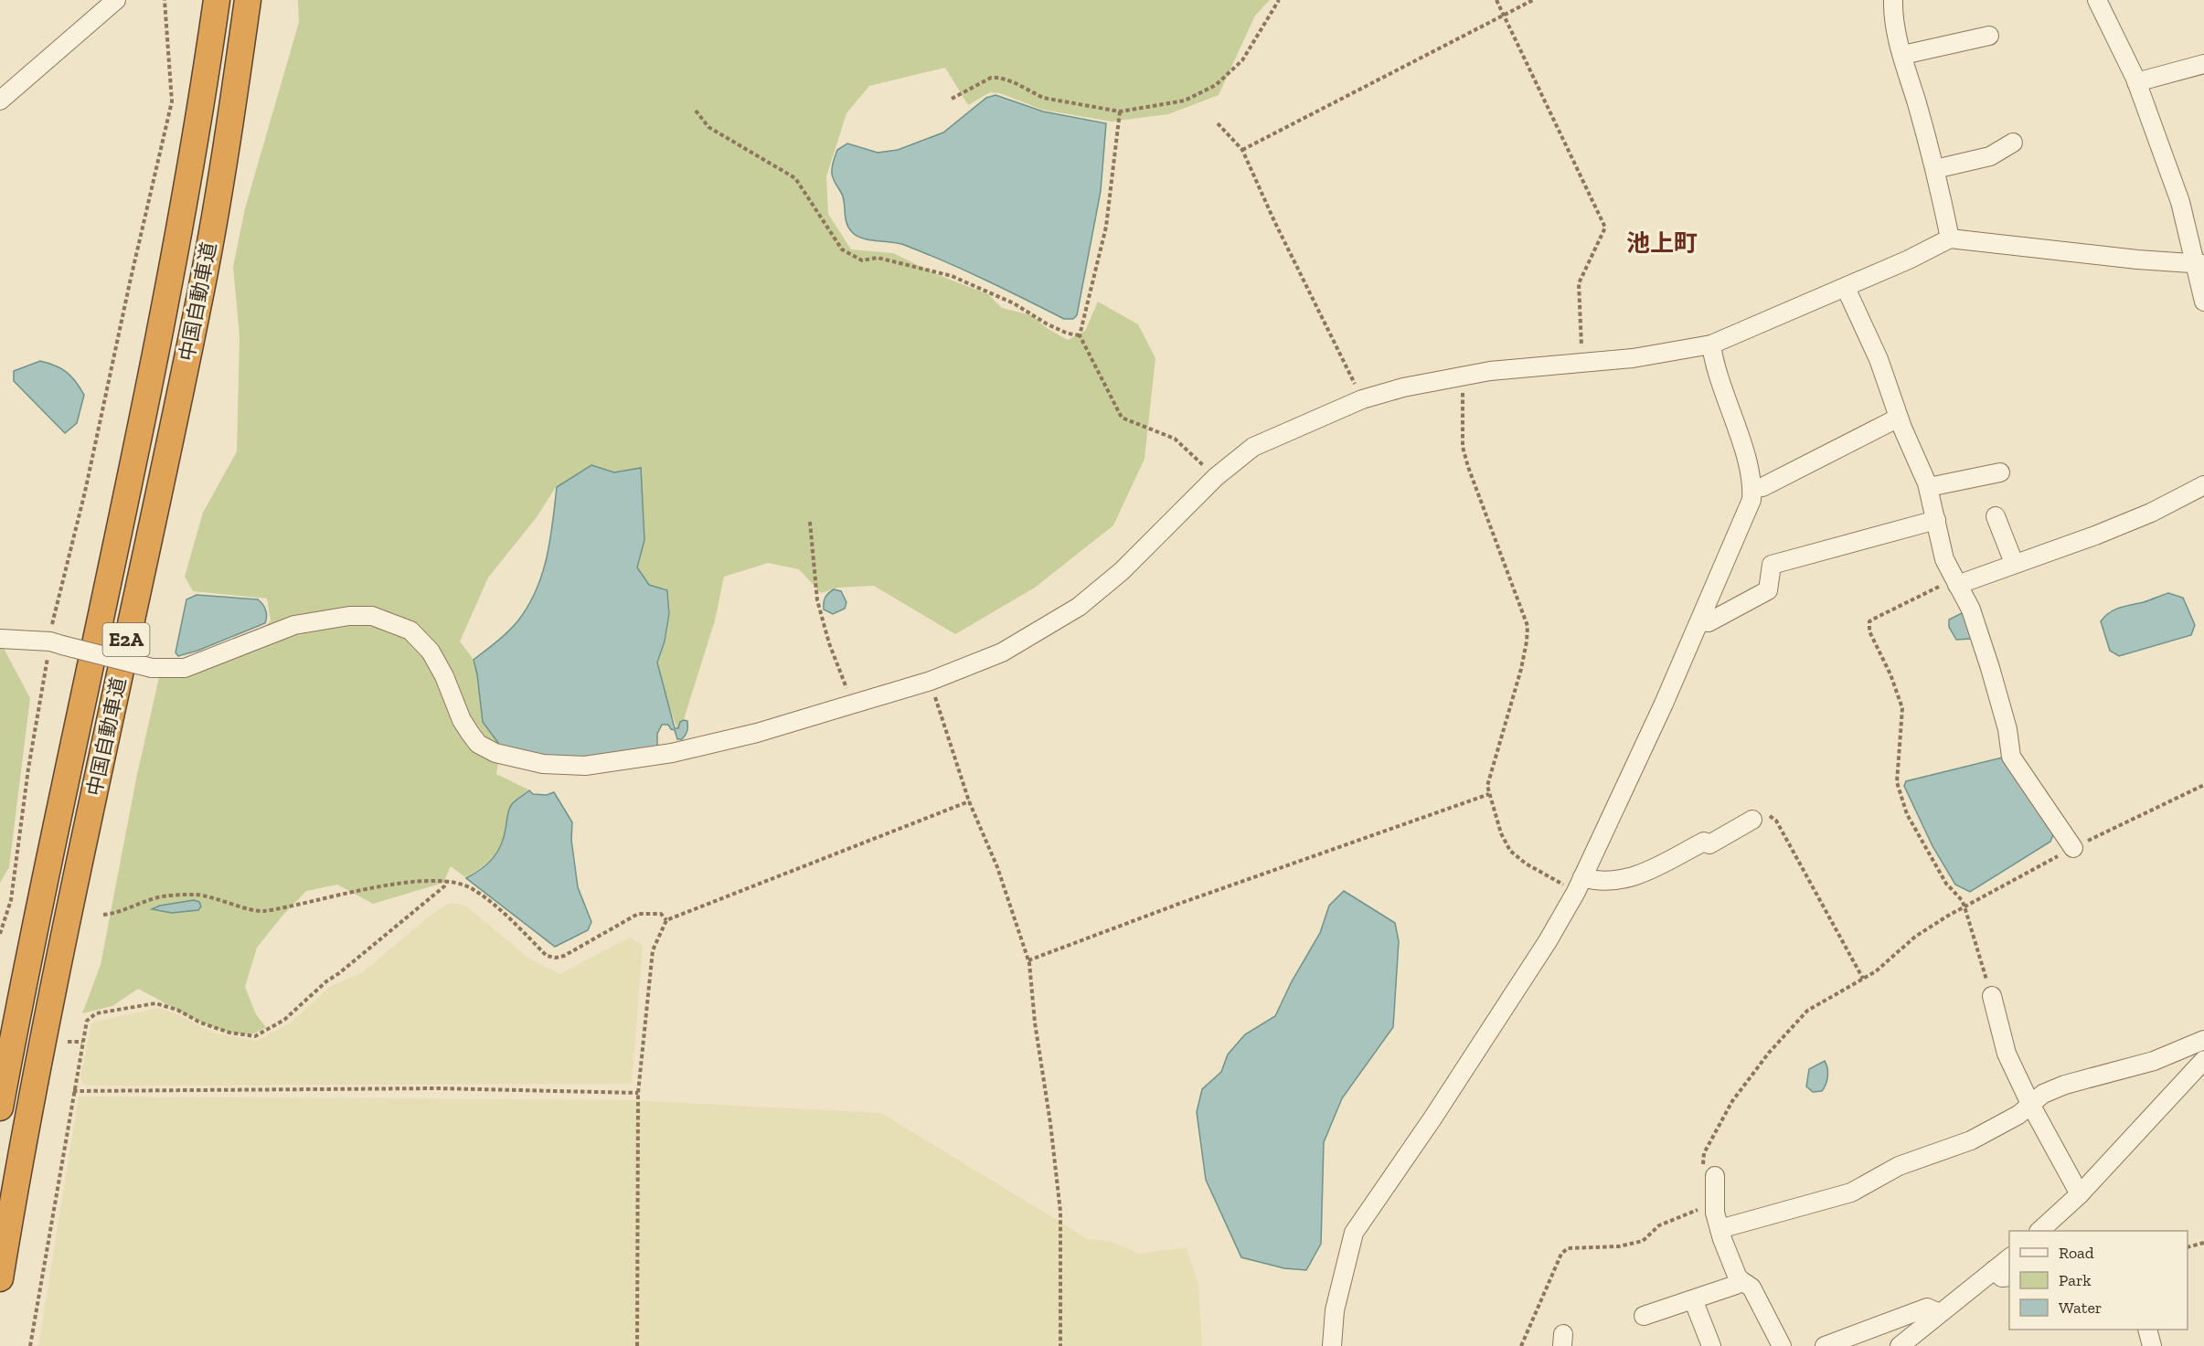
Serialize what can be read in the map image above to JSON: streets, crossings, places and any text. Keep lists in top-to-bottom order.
{
  "streets": {
    "highway": ["中国自動車道", "E2A"]
  },
  "districts": ["池上町"],
  "legend": ["Road", "Park", "Water"]
}
